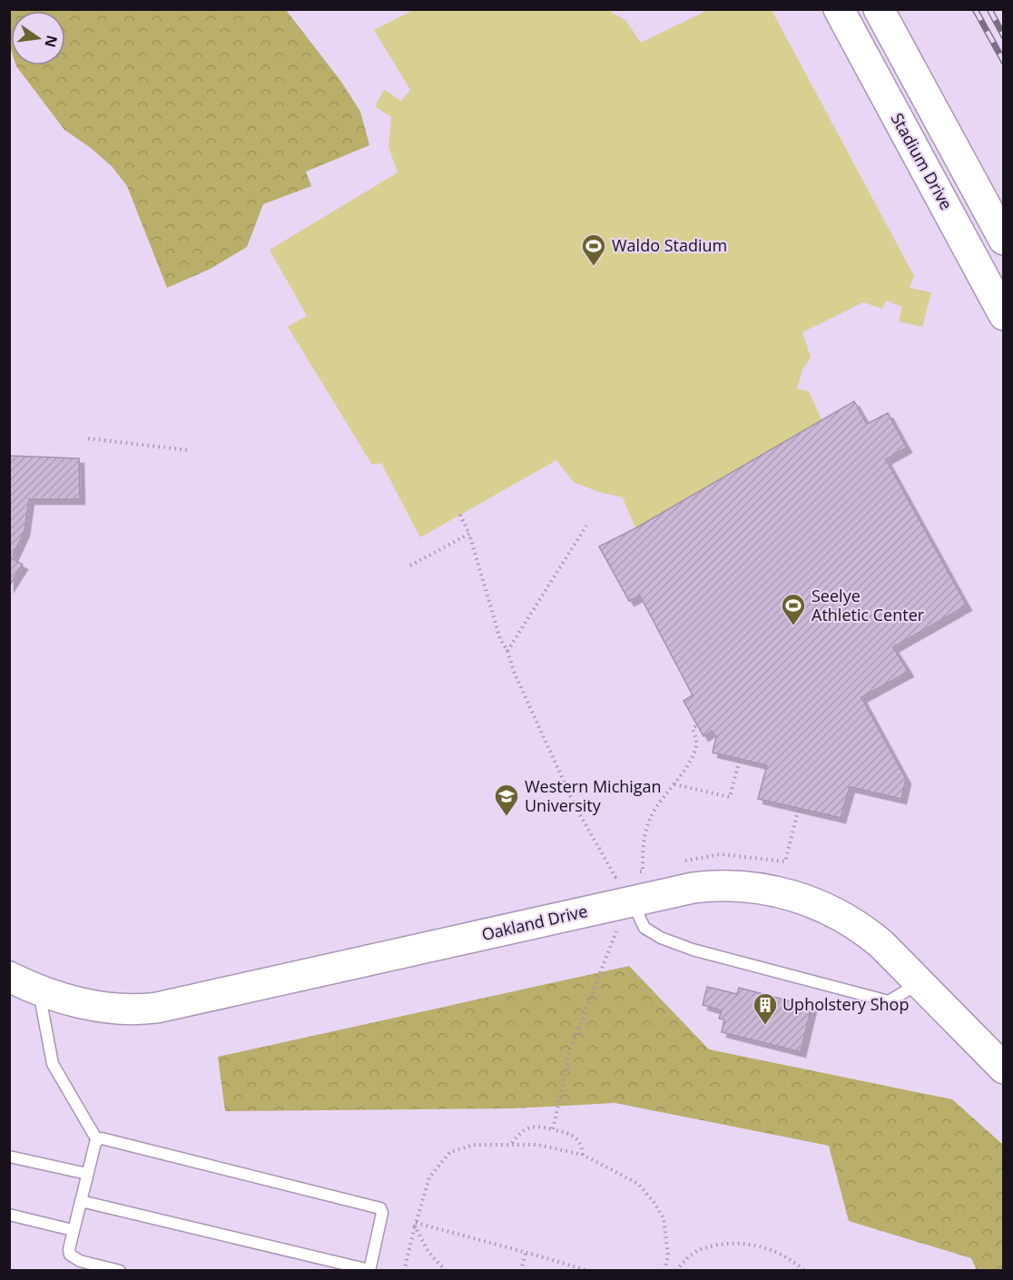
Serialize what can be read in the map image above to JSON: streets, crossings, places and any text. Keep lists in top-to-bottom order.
{
  "streets": {
    "main road": ["Stadium Drive", "Oakland Drive"]
  },
  "places": {
    "sports": ["Waldo Stadium", "Seelye Athletic Center"],
    "school or university": ["Western Michigan University"],
    "building": ["Upholstery Shop"]
  },
  "north": "right"
}
